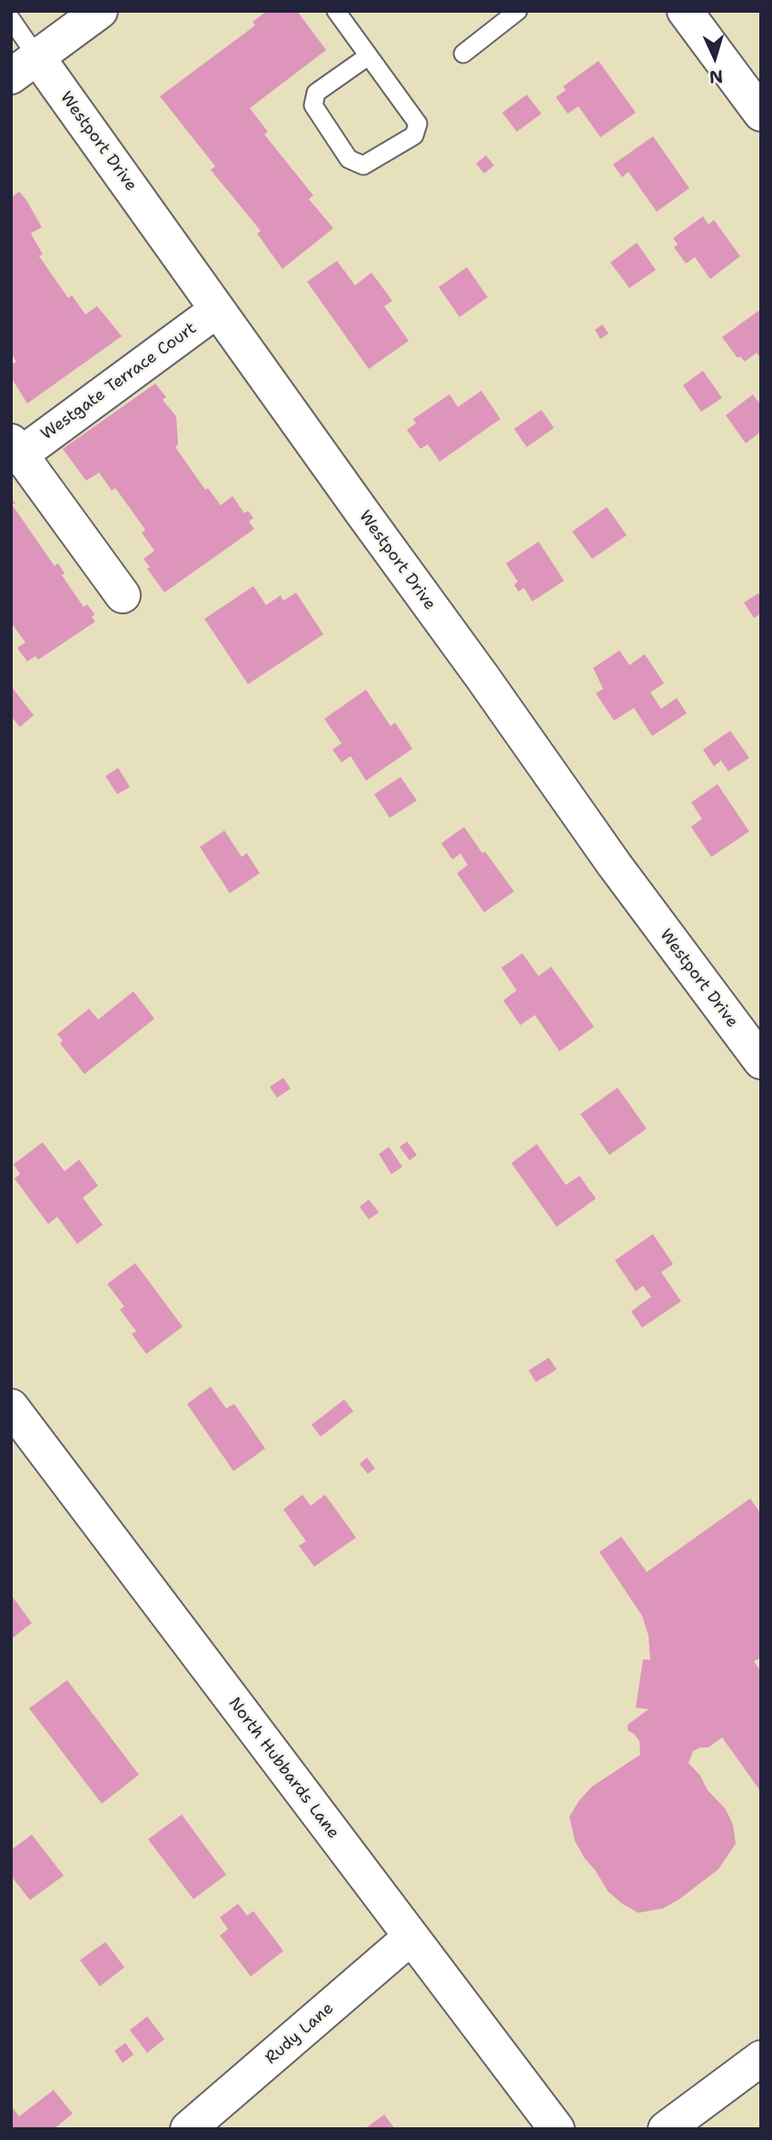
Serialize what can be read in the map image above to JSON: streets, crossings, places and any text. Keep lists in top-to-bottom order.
{
  "streets": {
    "street": [
      "Westport Drive",
      "Westgate Terrace Court",
      "North Hubbards Lane",
      "Rudy Lane"
    ]
  },
  "crossings": [
    ["Westport Drive", "Westgate Terrace Court"],
    ["North Hubbards Lane", "Rudy Lane"]
  ],
  "north": "bottom"
}
